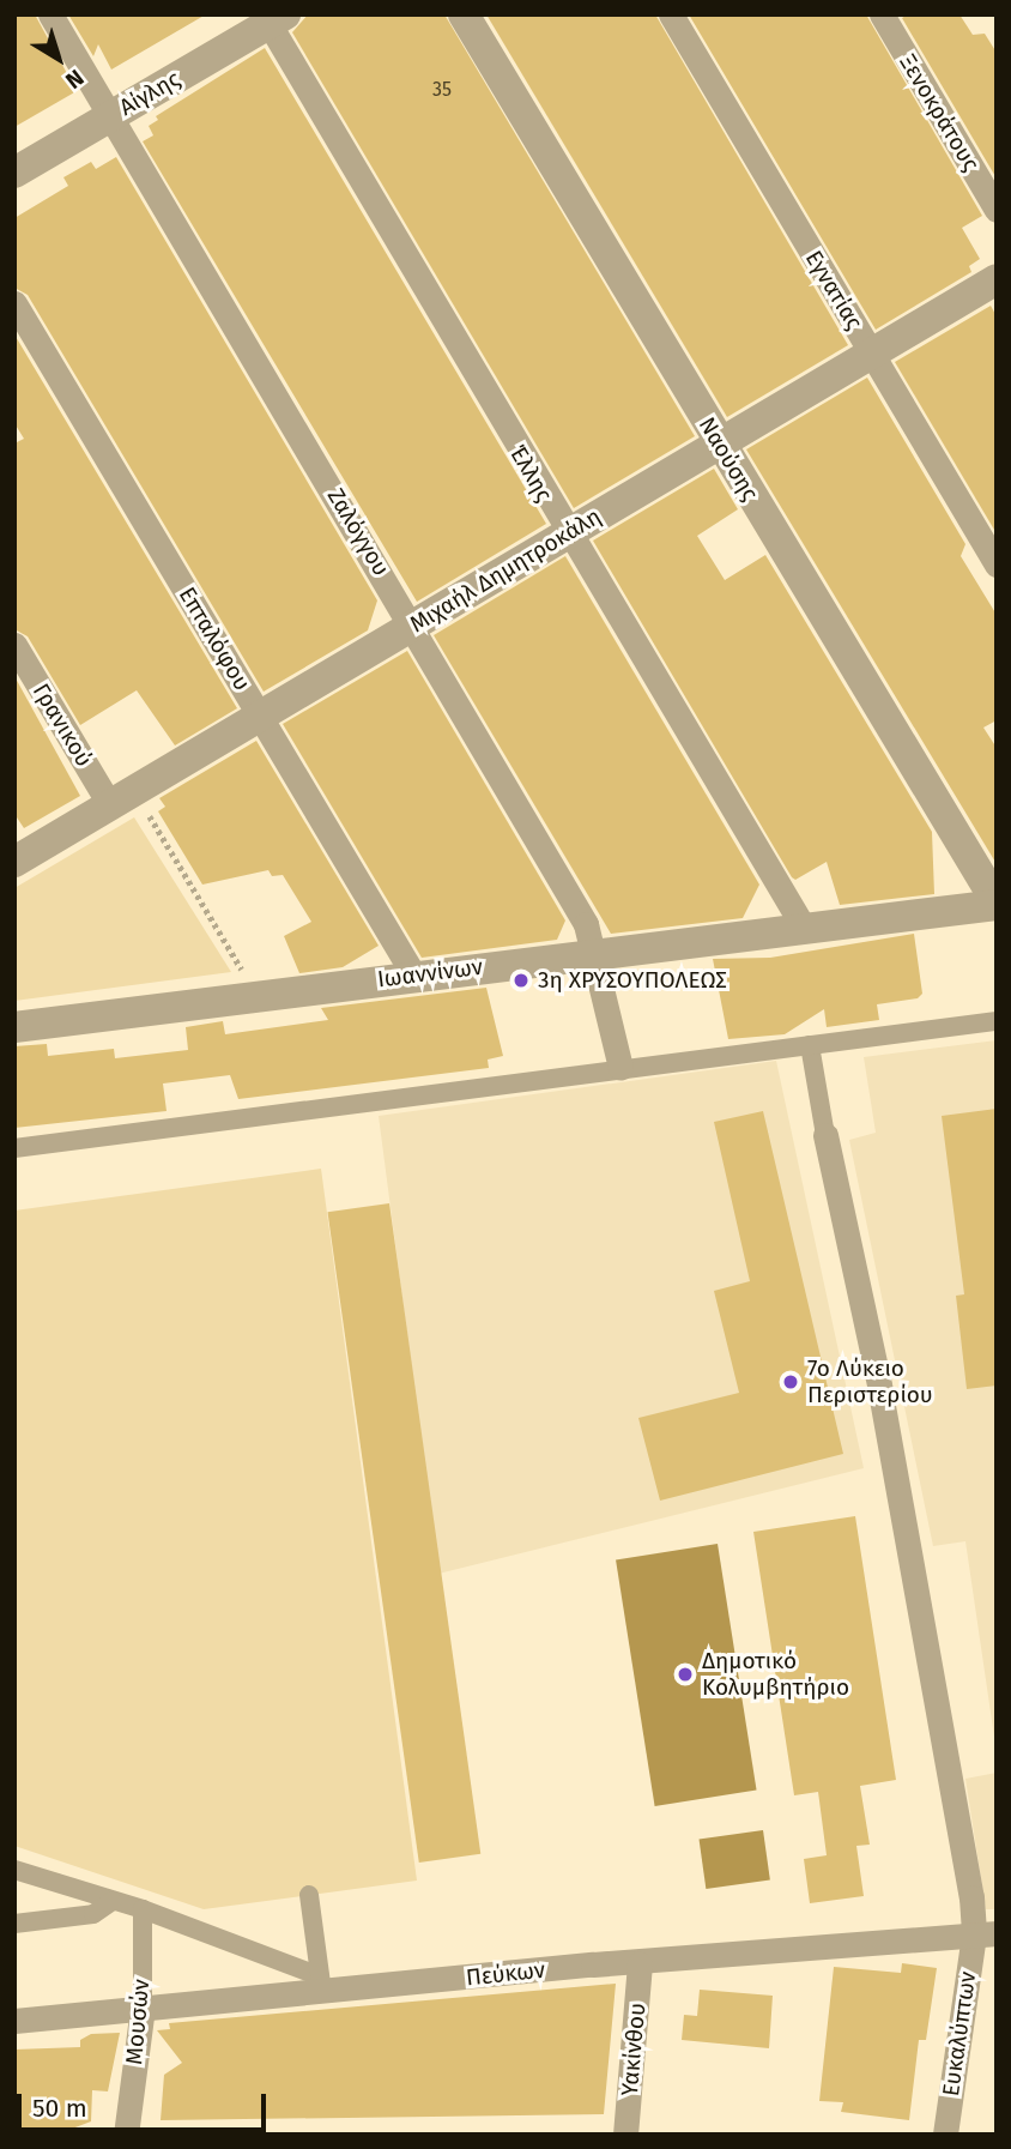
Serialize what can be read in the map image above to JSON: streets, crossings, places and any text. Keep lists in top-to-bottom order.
{
  "streets": {
    "street": [
      "Αίγλης",
      "Ξενοκράτους",
      "Εγνατίας",
      "Ναούσης",
      "Έλλης",
      "Ζαλόγγου",
      "Μιχαήλ Δημητροκάλη",
      "Επταλόφου",
      "Γρανικού",
      "Ιωαννίνων",
      "Πεύκων",
      "Μουσών",
      "Ευκαλύπτων",
      "Υακίνθου"
    ]
  },
  "crossings": [
    ["Αίγλης", "Έλλης"],
    ["Αίγλης", "Ζαλόγγου"],
    ["Εγνατίας", "Μιχαήλ Δημητροκάλη"],
    ["Ναούσης", "Μιχαήλ Δημητροκάλη"],
    ["Ναούσης", "Ιωαννίνων"],
    ["Έλλης", "Μιχαήλ Δημητροκάλη"],
    ["Έλλης", "Ιωαννίνων"],
    ["Ζαλόγγου", "Μιχαήλ Δημητροκάλη"],
    ["Ζαλόγγου", "Ιωαννίνων"],
    ["Μιχαήλ Δημητροκάλη", "Επταλόφου"],
    ["Μιχαήλ Δημητροκάλη", "Γρανικού"],
    ["Επταλόφου", "Ιωαννίνων"],
    ["Πεύκων", "Μουσών"],
    ["Πεύκων", "Ευκαλύπτων"],
    ["Πεύκων", "Υακίνθου"]
  ],
  "places": ["3η ΧΡΥΣΟΥΠΟΛΕΩΣ", "7ο Λύκειο Περιστερίου", "Δημοτικό Κολυμβητήριο"],
  "house_numbers": ["35"],
  "scale_bar": "50 m",
  "north": "bottom right"
}
